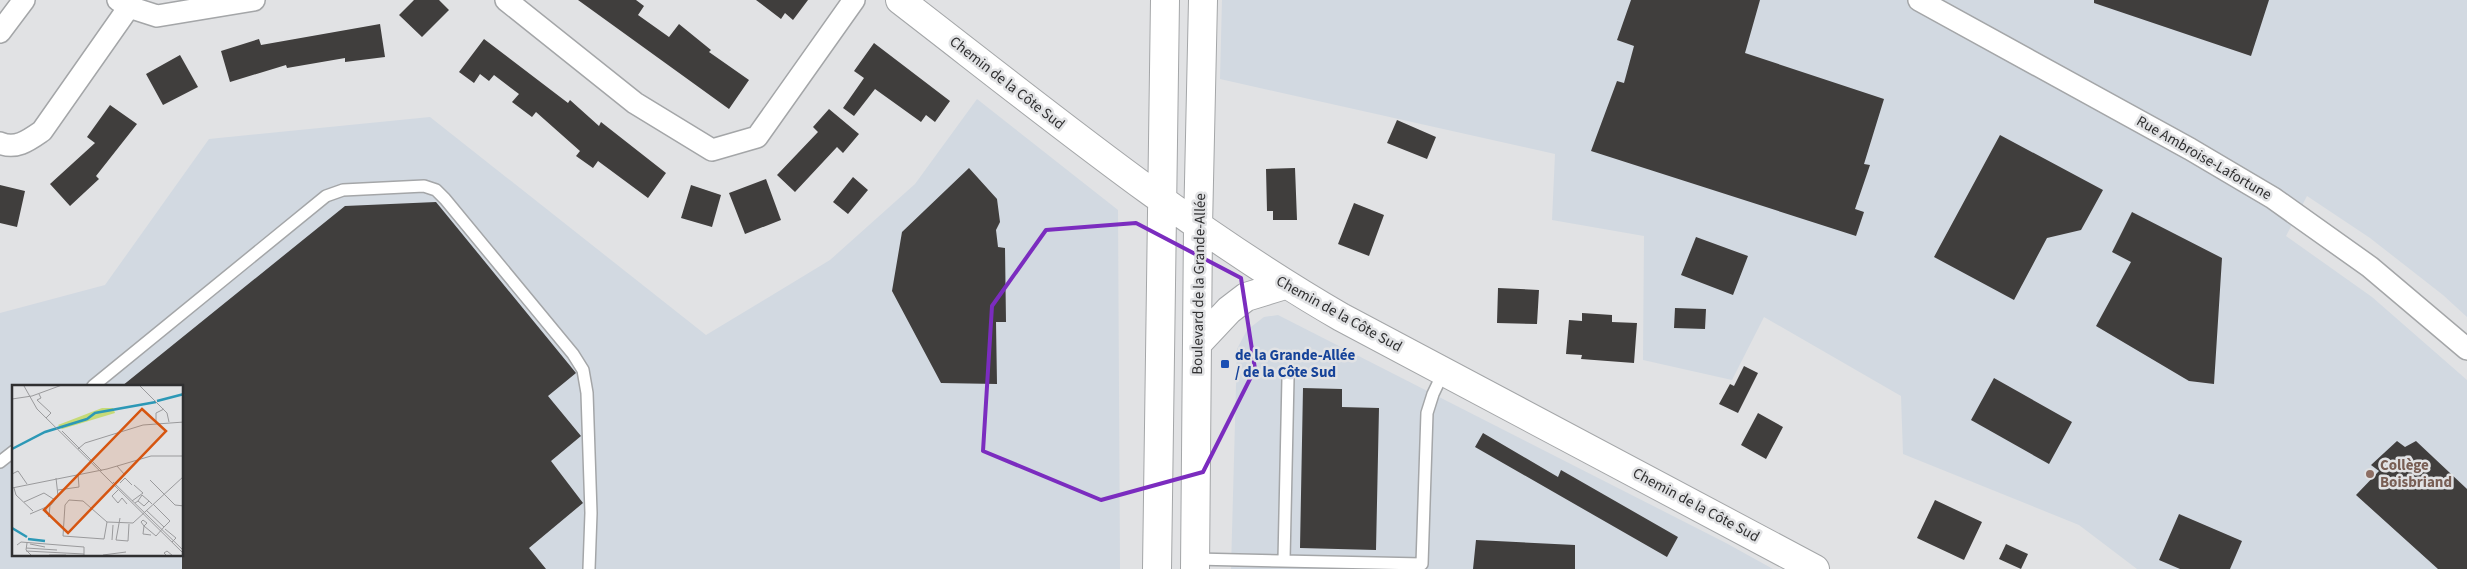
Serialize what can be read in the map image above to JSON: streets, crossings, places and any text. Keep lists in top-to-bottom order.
{
  "streets": {
    "street": ["Chemin de la Côte Sud", "Rue Ambroise-Lafortune", "Boulevard de la Grande-Allée"]
  },
  "crossings": [
    ["Chemin de la Côte Sud", "Boulevard de la Grande-Allée"]
  ],
  "places": {
    "transit": ["de la Grande-Allée / de la Côte Sud"],
    "other": ["Collège Boisbriand"]
  }
}
